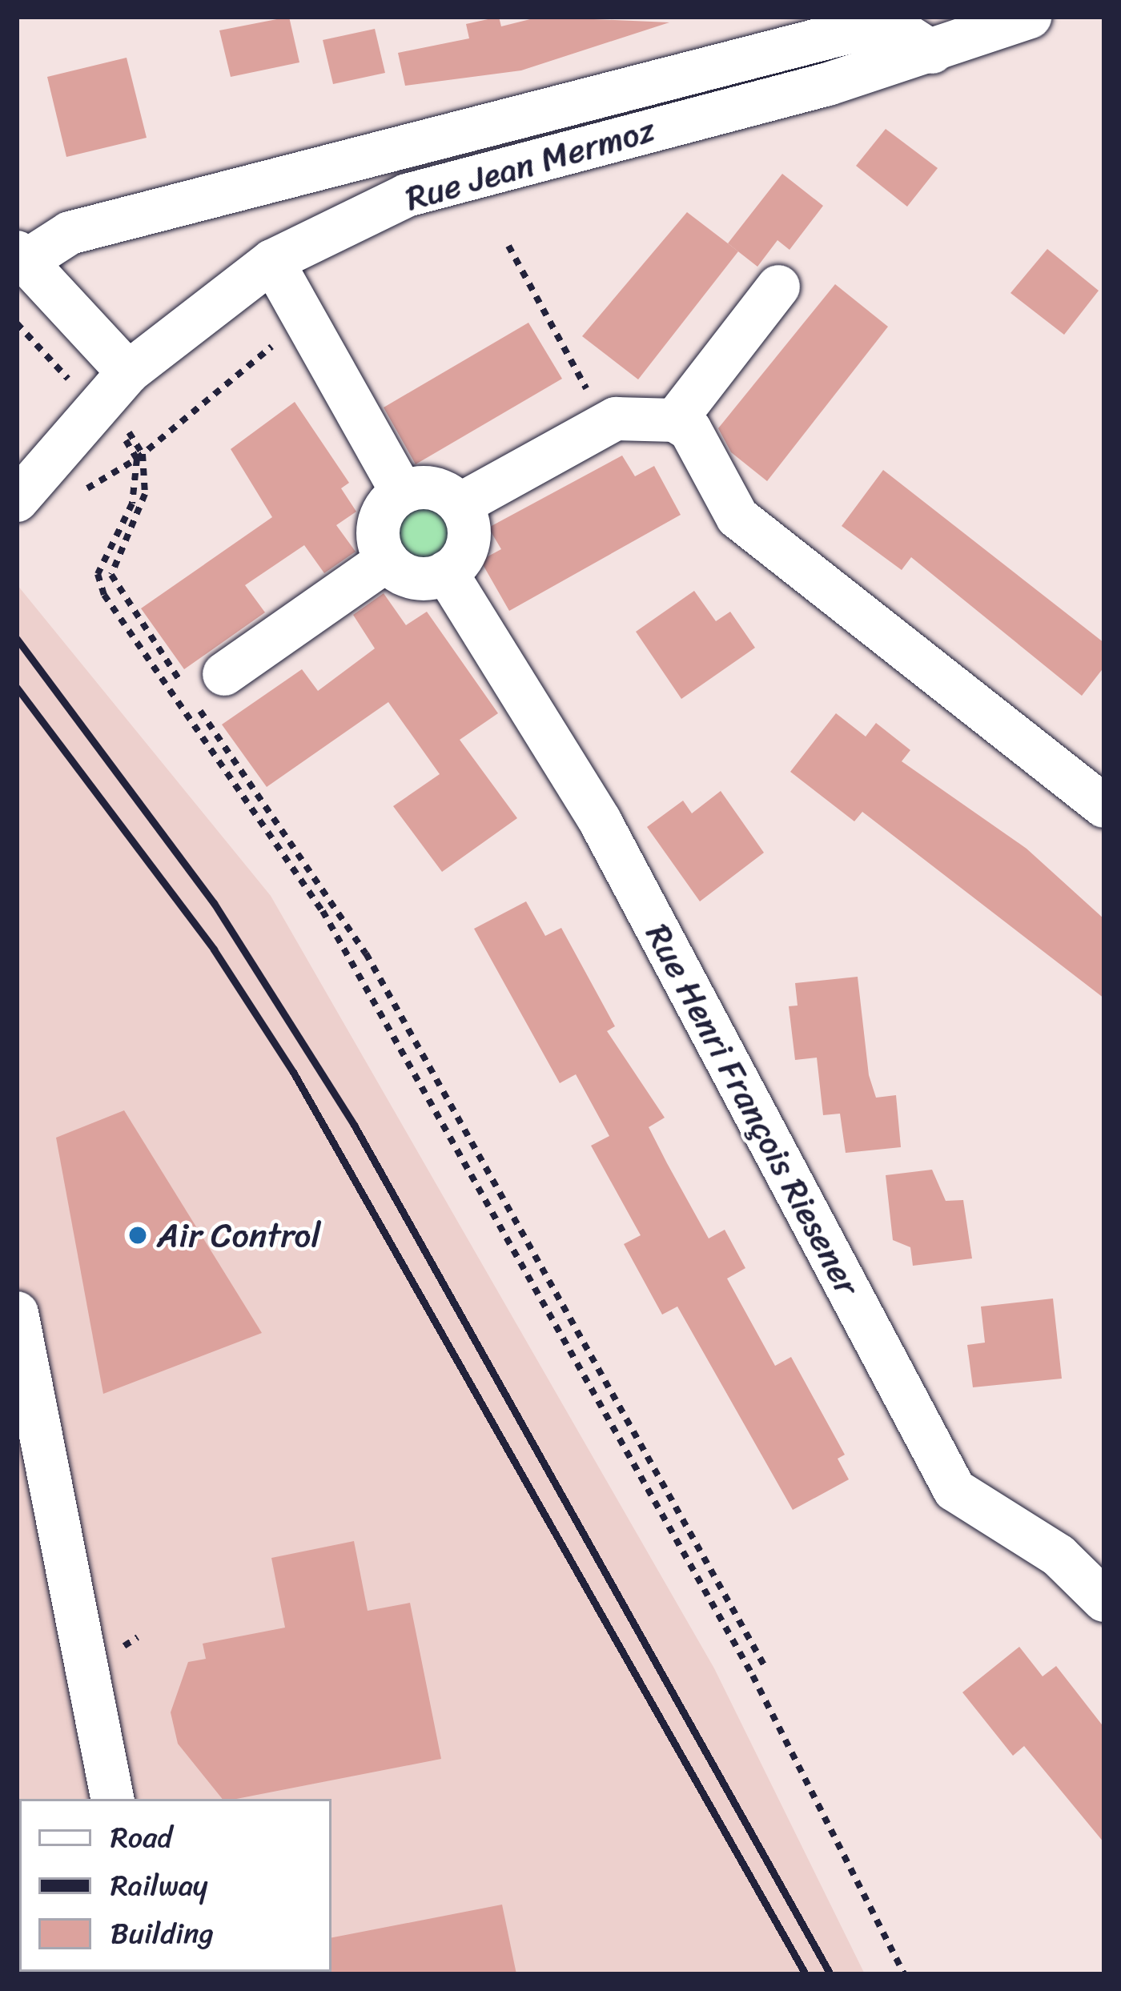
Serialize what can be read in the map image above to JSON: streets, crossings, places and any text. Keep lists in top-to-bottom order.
{
  "streets": {
    "street": ["Rue Jean Mermoz", "Rue Henri François Riesener"]
  },
  "places": ["Air Control"],
  "legend": ["Road", "Railway", "Building"]
}
